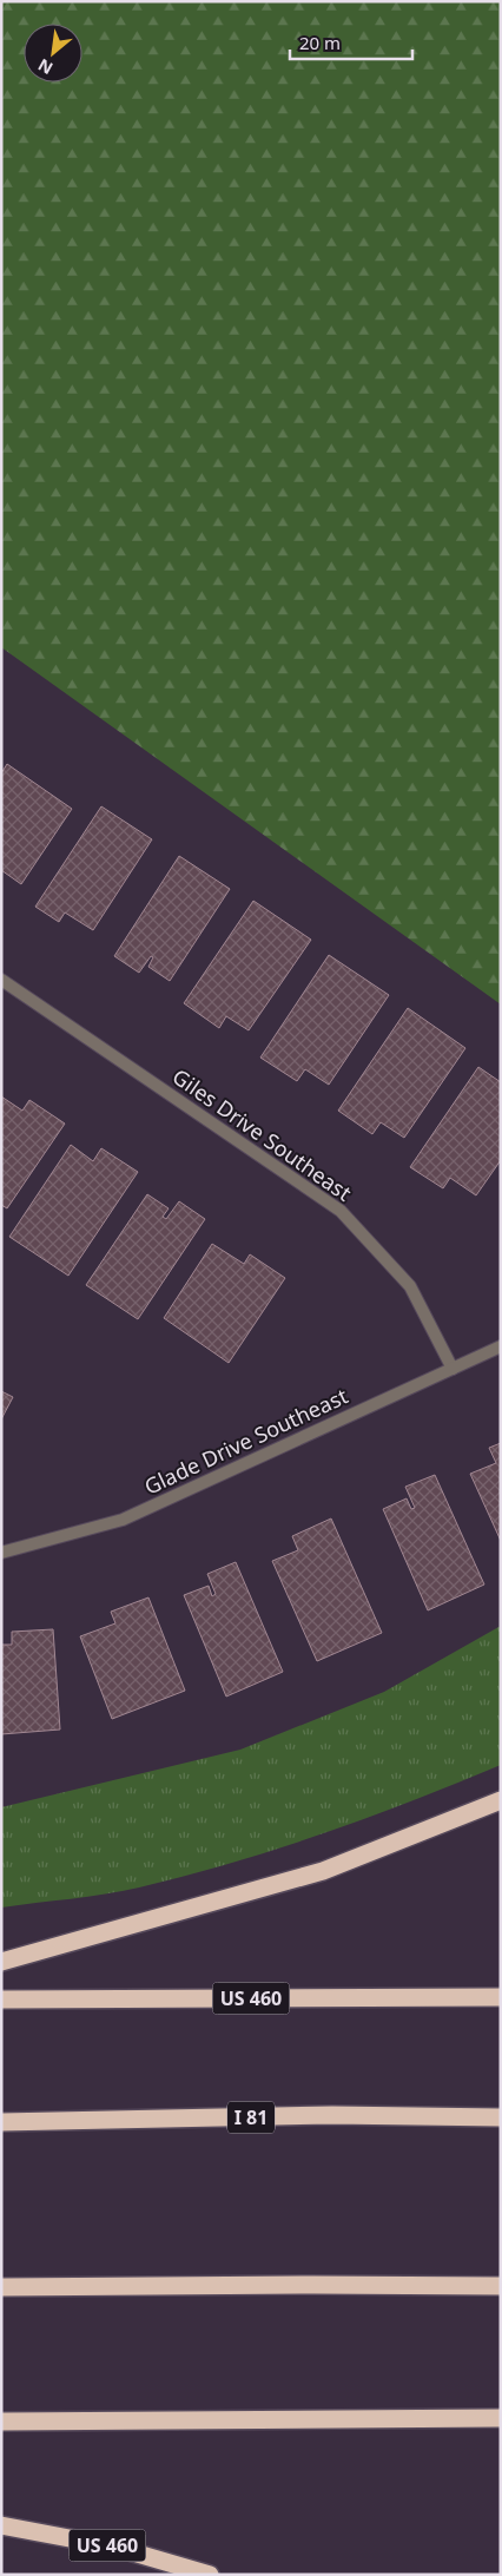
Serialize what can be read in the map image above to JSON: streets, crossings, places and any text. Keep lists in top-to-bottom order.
{
  "streets": {
    "highway": ["US 460", "I 81"],
    "street": ["Giles Drive Southeast", "Glade Drive Southeast"]
  },
  "crossings": [
    ["Giles Drive Southeast", "Glade Drive Southeast"]
  ],
  "scale_bar": "20 m",
  "north": "bottom left"
}
